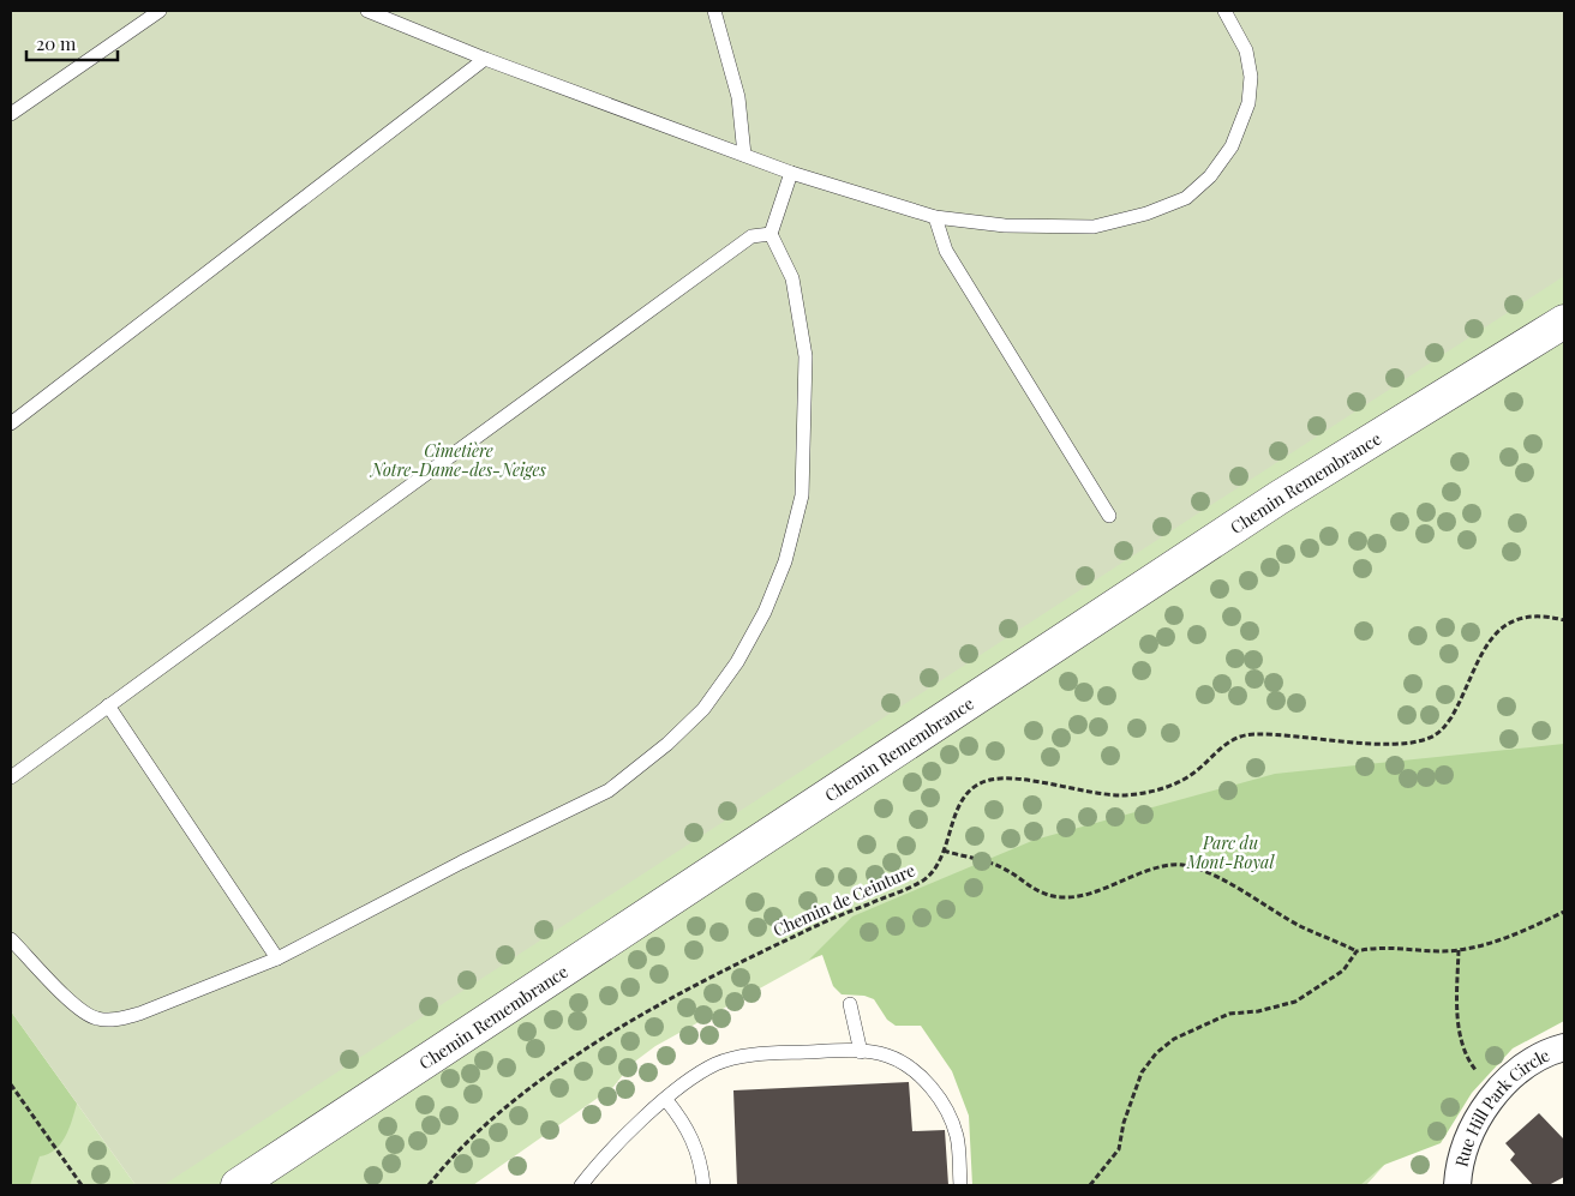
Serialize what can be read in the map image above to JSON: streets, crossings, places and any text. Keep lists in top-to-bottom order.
{
  "streets": {
    "street": ["Chemin Remembrance", "Rue Hill Park Circle"],
    "path": ["Chemin de Ceinture"]
  },
  "parks": ["Cimetière Notre-Dame-des-Neiges", "Parc du Mont-Royal"],
  "scale_bar": "20 m"
}
